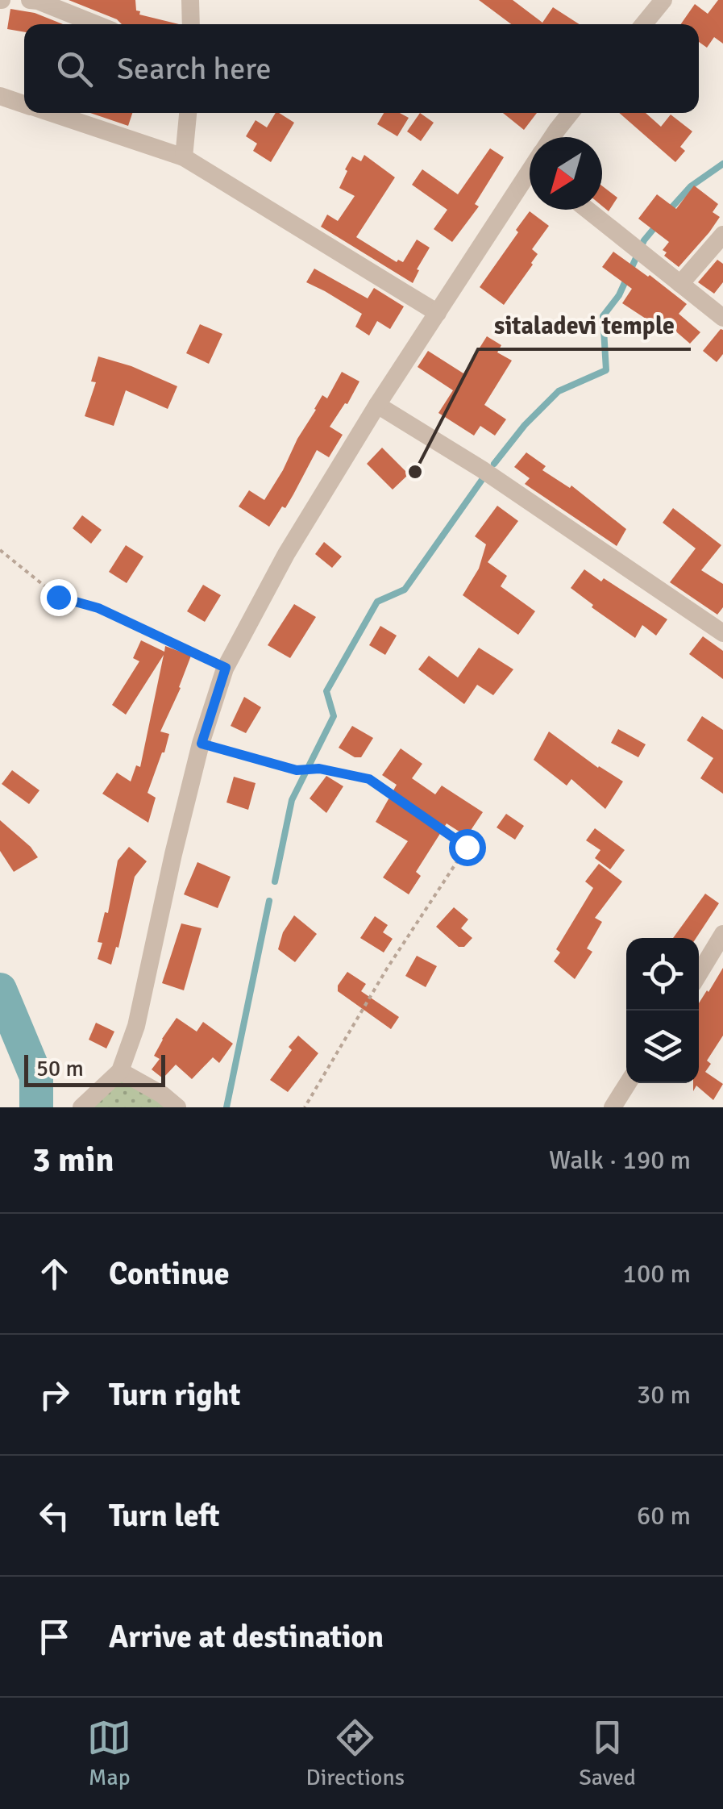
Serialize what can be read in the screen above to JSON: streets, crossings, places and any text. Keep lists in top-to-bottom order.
{
  "places": ["sitaladevi temple"],
  "scale_bar": "50 m",
  "north": "bottom left",
  "page": {
    "search": "Search here",
    "scale": "50 m",
    "heading": ["3 min", "Walk · 190 m"],
    "list": [
      ["Continue", "100 m"],
      ["Turn right", "30 m"],
      ["Turn left", "60 m"],
      "Arrive at destination"
    ],
    "nav": ["Map", "Directions", "Saved"]
  }
}
